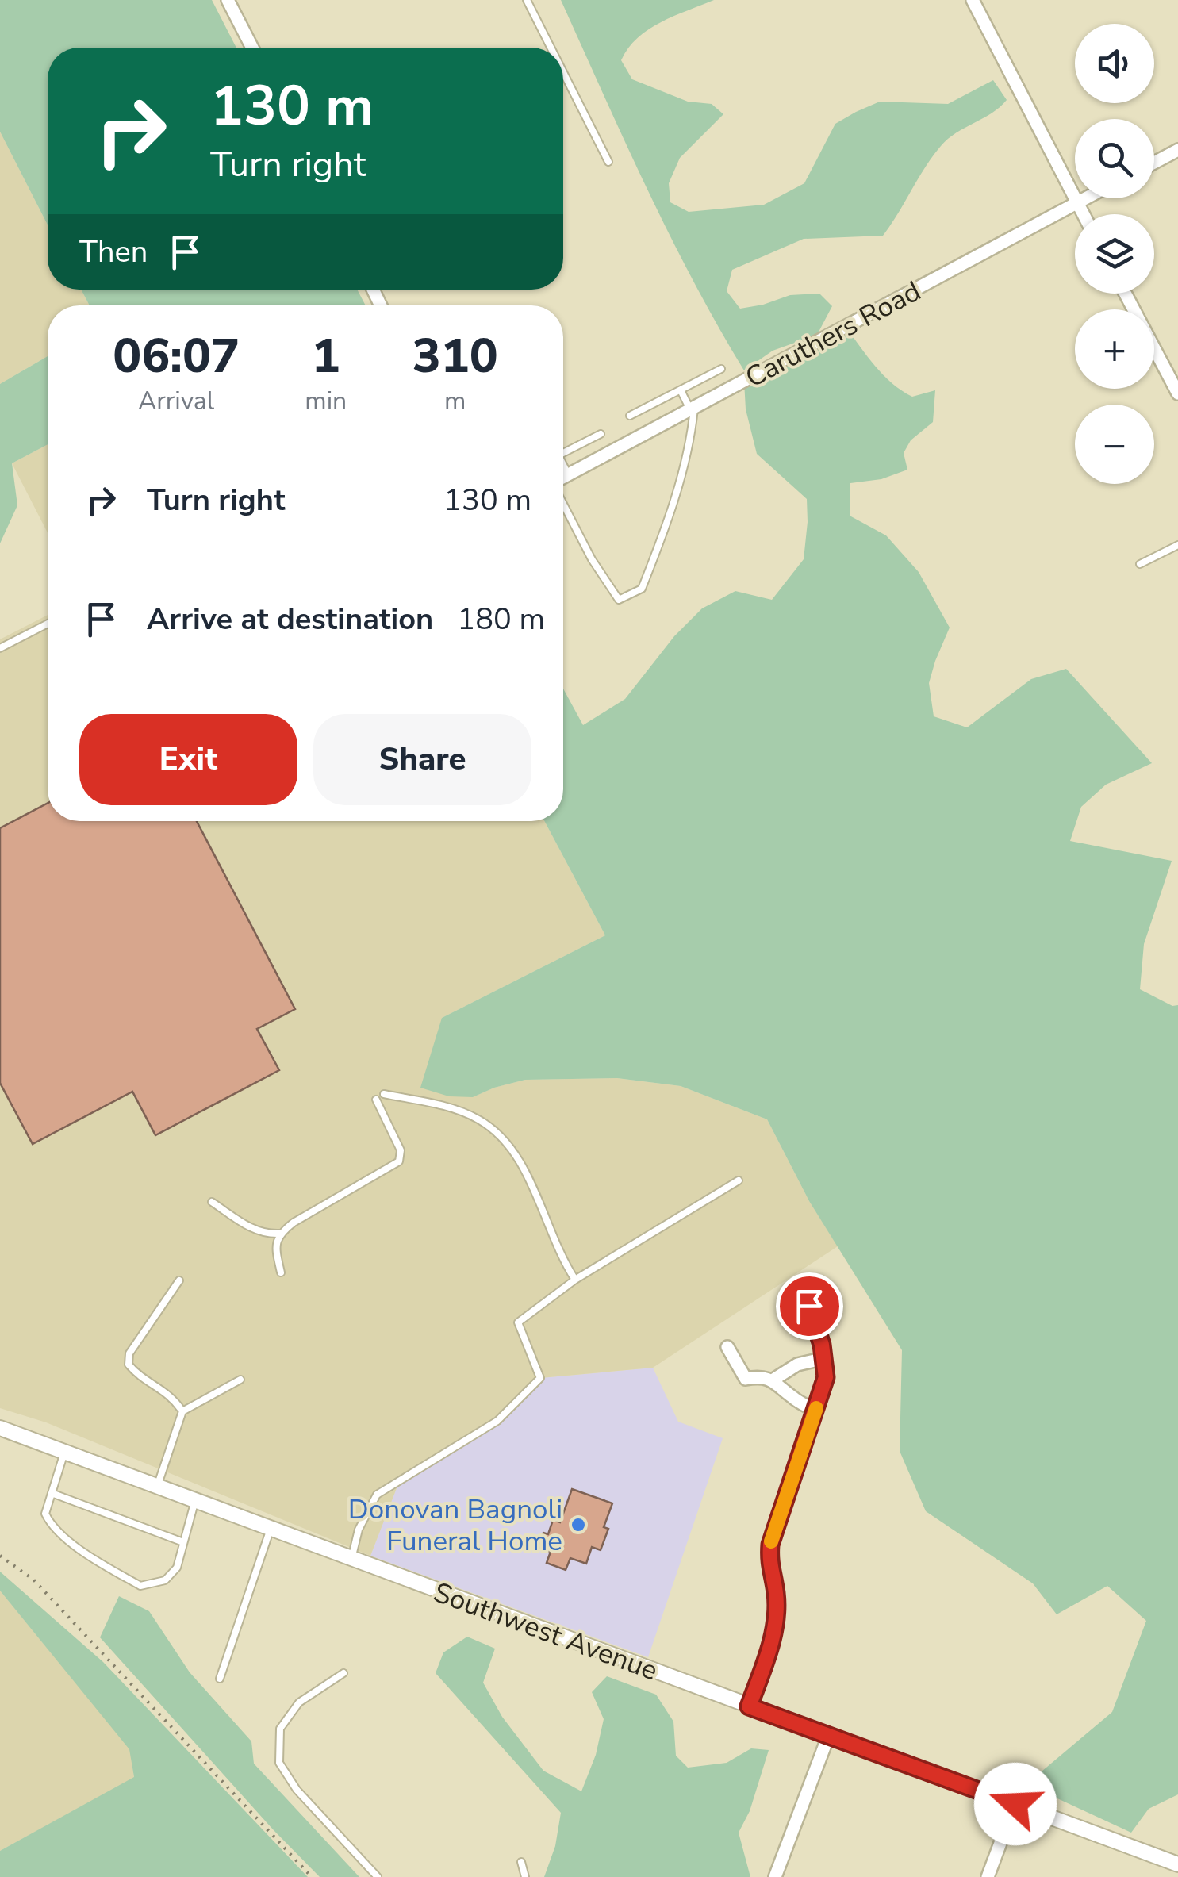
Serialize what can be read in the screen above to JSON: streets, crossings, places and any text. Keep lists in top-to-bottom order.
{
  "streets": {
    "street": ["Caruthers Road", "Southwest Avenue"]
  },
  "places": ["Donovan Bagnoli Funeral Home"],
  "page": {
    "map_buttons": ["+", "−"],
    "turn": ["130 m", "Turn right"],
    "then": "Then",
    "eta": [
      "06:07",
      "Arrival",
      "1",
      "min",
      "310",
      "m"
    ],
    "list": [
      {
        "name": "Turn right",
        "value": "130 m"
      },
      {
        "name": "Arrive at destination",
        "value": "180 m"
      }
    ],
    "buttons": ["Exit", "Share"]
  }
}
